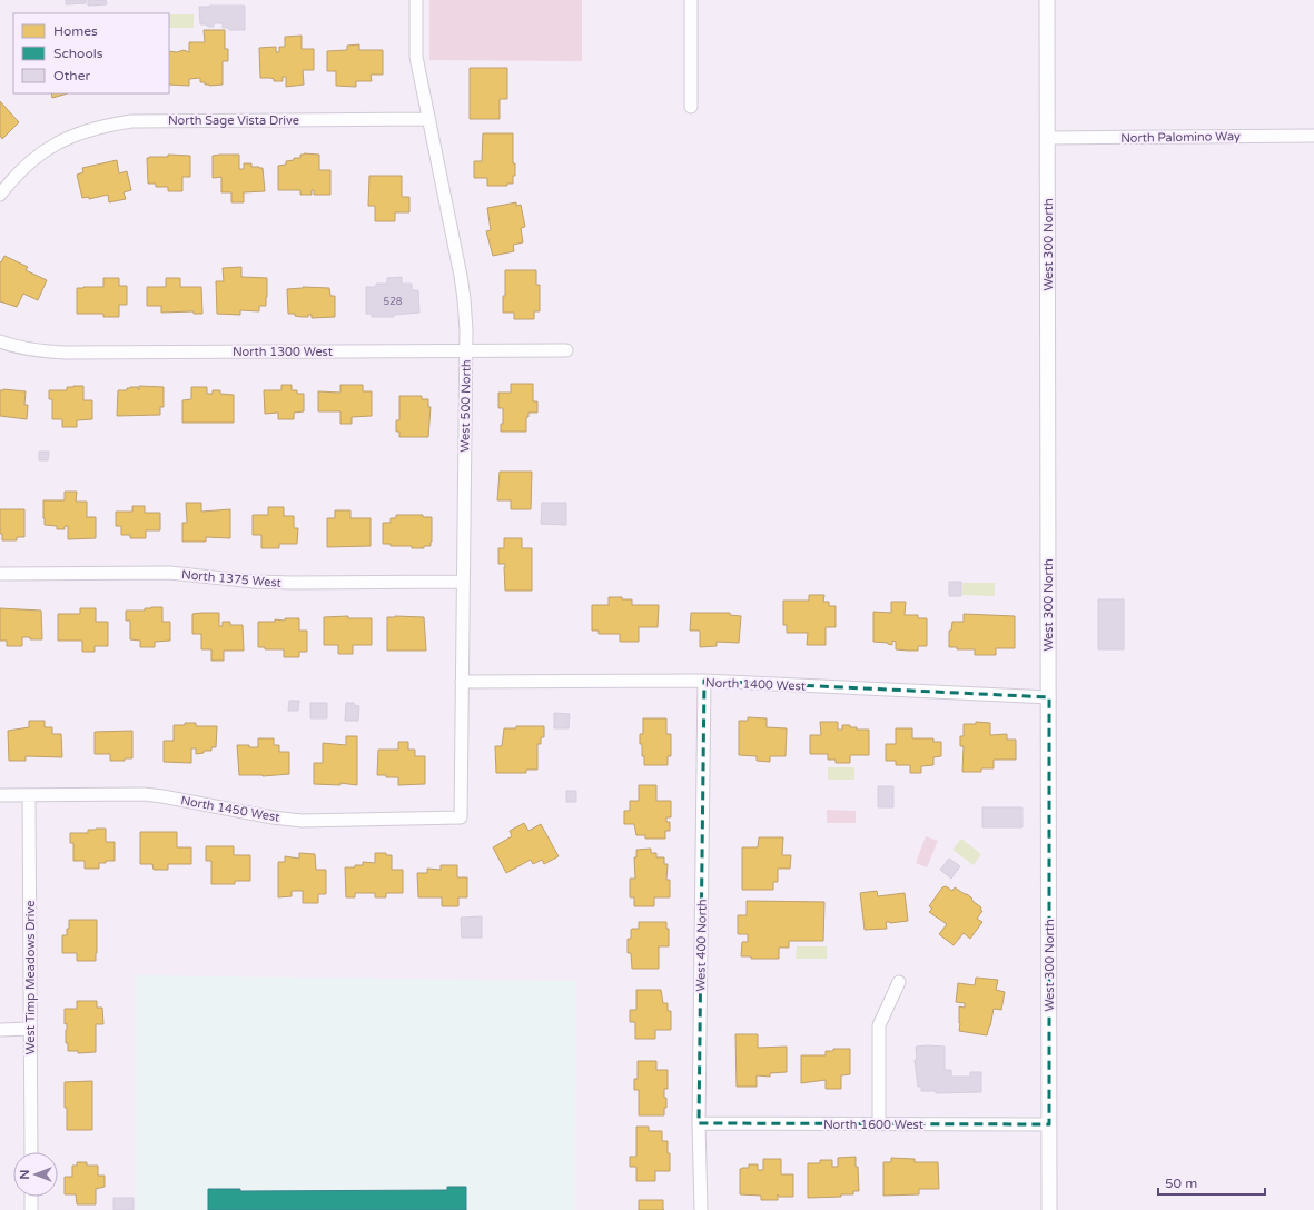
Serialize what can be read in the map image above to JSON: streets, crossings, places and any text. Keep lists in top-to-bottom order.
{
  "streets": {
    "street": [
      "North Sage Vista Drive",
      "North Palomino Way",
      "West 300 North",
      "North 1300 West",
      "West 500 North",
      "North 1375 West",
      "North 1400 West",
      "North 1450 West",
      "West 400 North",
      "West Timp Meadows Drive",
      "North 1600 West"
    ]
  },
  "crossings": [
    ["North Sage Vista Drive", "West 500 North"],
    ["North Palomino Way", "West 300 North"],
    ["West 300 North", "North 1400 West"],
    ["West 300 North", "North 1600 West"],
    ["North 1300 West", "West 500 North"],
    ["West 500 North", "North 1375 West"],
    ["West 500 North", "North 1400 West"],
    ["West 500 North", "North 1450 West"],
    ["North 1400 West", "West 400 North"],
    ["North 1450 West", "West Timp Meadows Drive"],
    ["West 400 North", "North 1600 West"]
  ],
  "house_numbers": ["528"],
  "legend": ["Homes", "Schools", "Other"],
  "scale_bar": "50 m",
  "north": "left"
}
